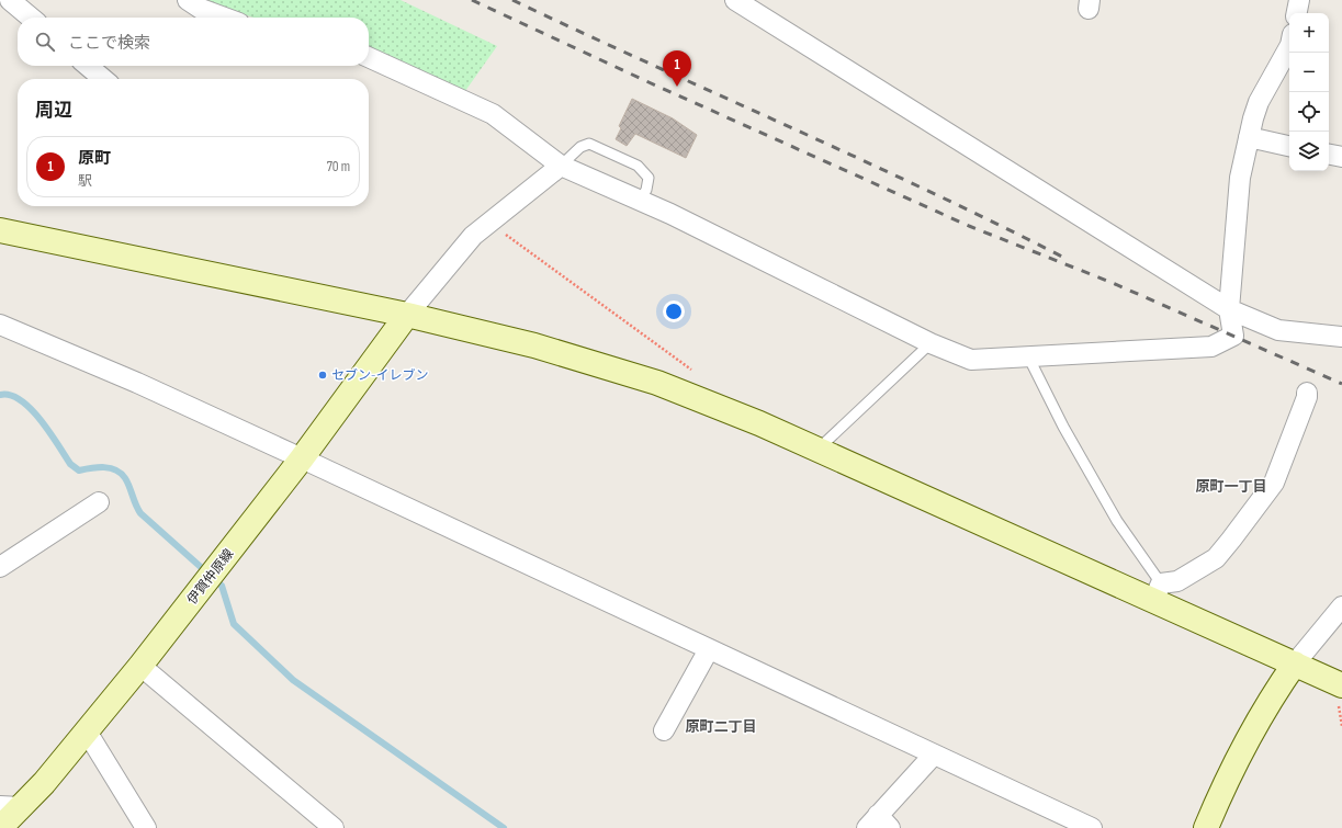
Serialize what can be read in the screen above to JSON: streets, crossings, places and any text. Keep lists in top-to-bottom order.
{
  "streets": {
    "main road": ["伊賀仲原線"]
  },
  "districts": ["原町一丁目", "原町二丁目"],
  "places": ["セブン-イレブン"],
  "page": {
    "map_buttons": ["+", "−"],
    "search": "ここで検索",
    "pins": "1",
    "heading": "周辺",
    "list": [
      {
        "mark": "1",
        "name": "原町",
        "note": "駅",
        "value": "70 m"
      }
    ]
  }
}
